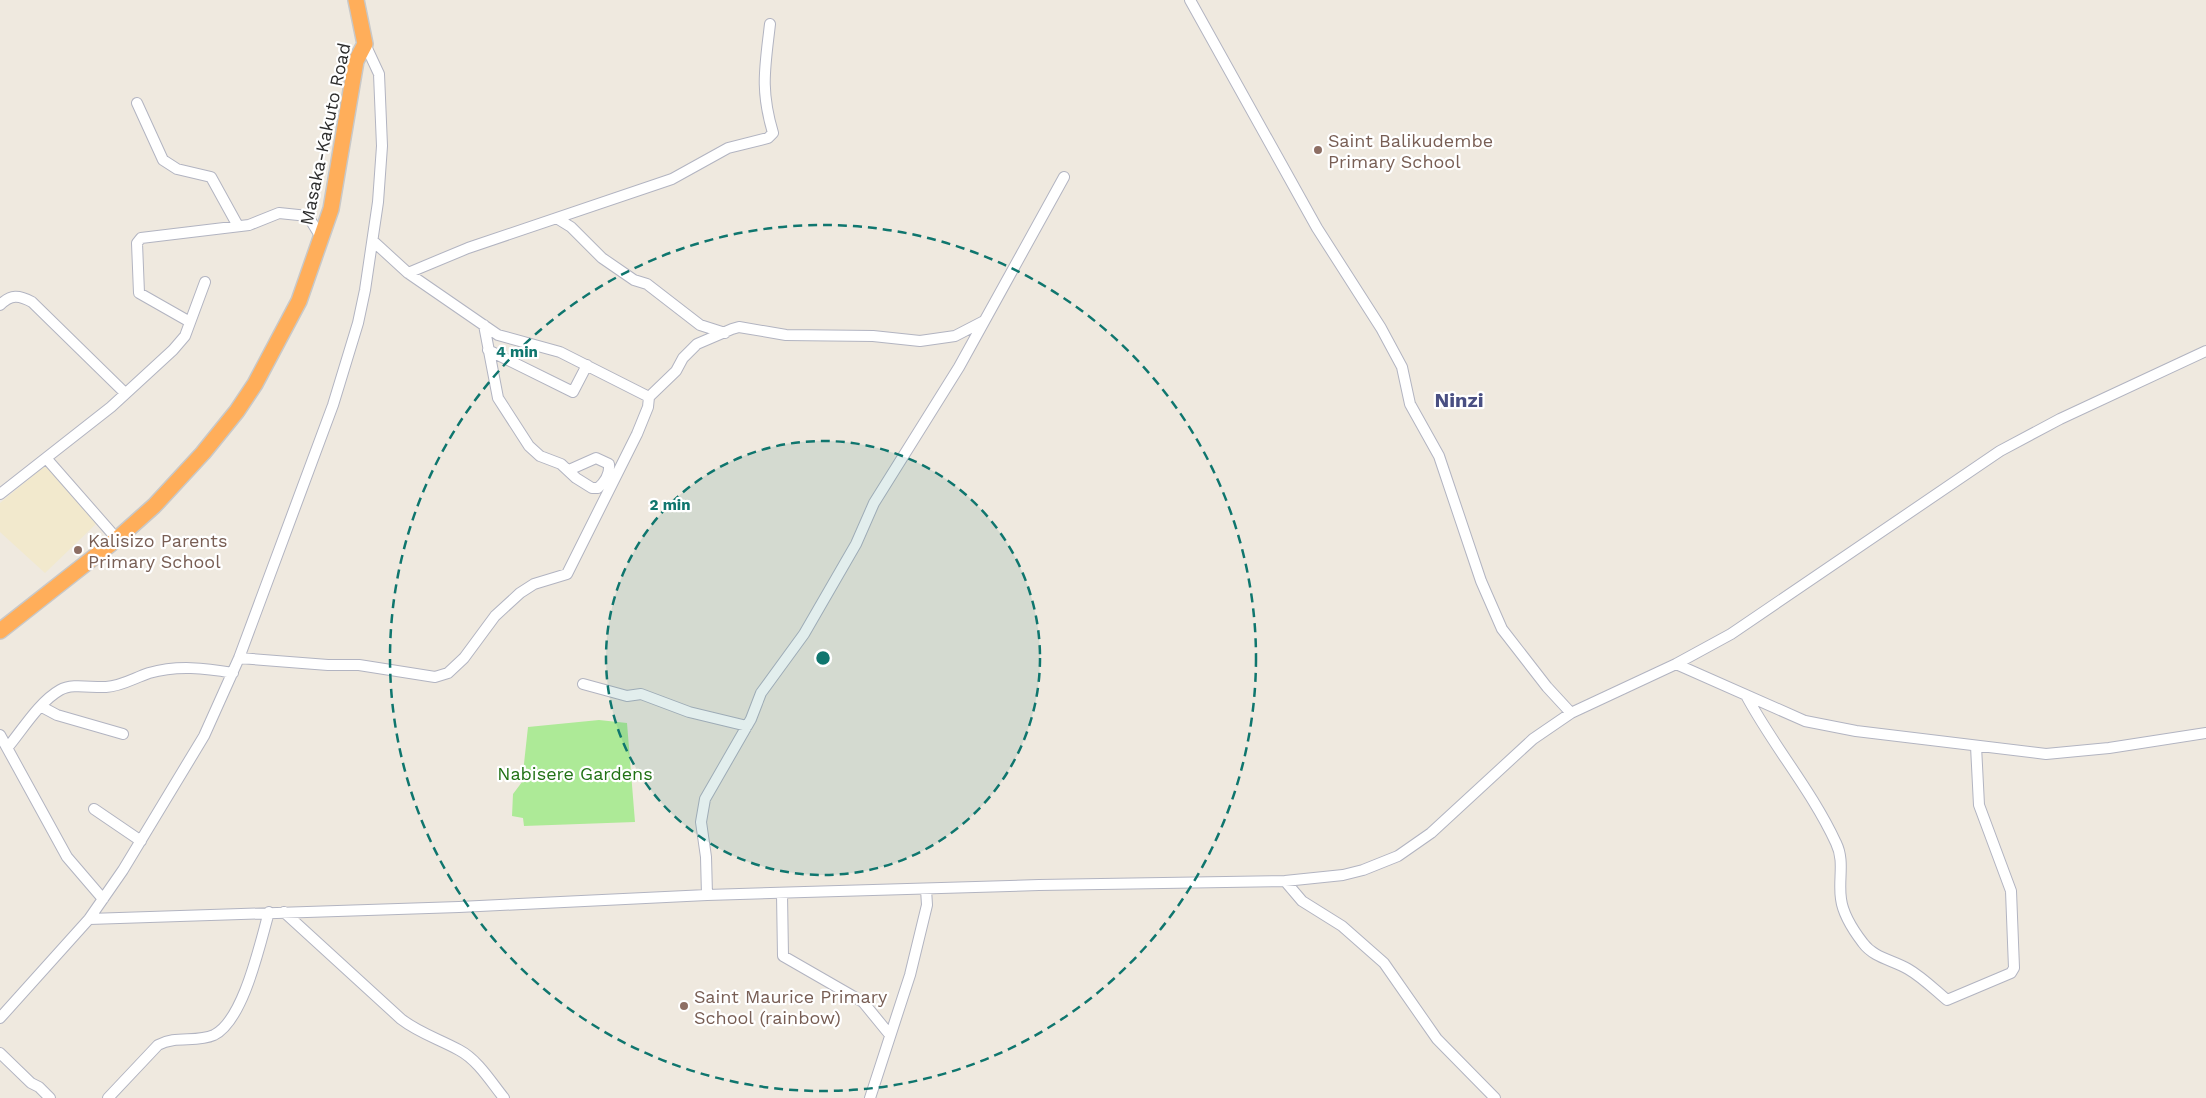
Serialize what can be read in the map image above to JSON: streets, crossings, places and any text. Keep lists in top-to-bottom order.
{
  "streets": {
    "highway": ["Masaka-Kakuto Road"]
  },
  "districts": ["Ninzi"],
  "parks": ["Nabisere Gardens"],
  "places": ["Saint Balikudembe Primary School", "Kalisizo Parents Primary School", "Saint Maurice Primary School (rainbow)"],
  "rings": ["4 min", "2 min"]
}
